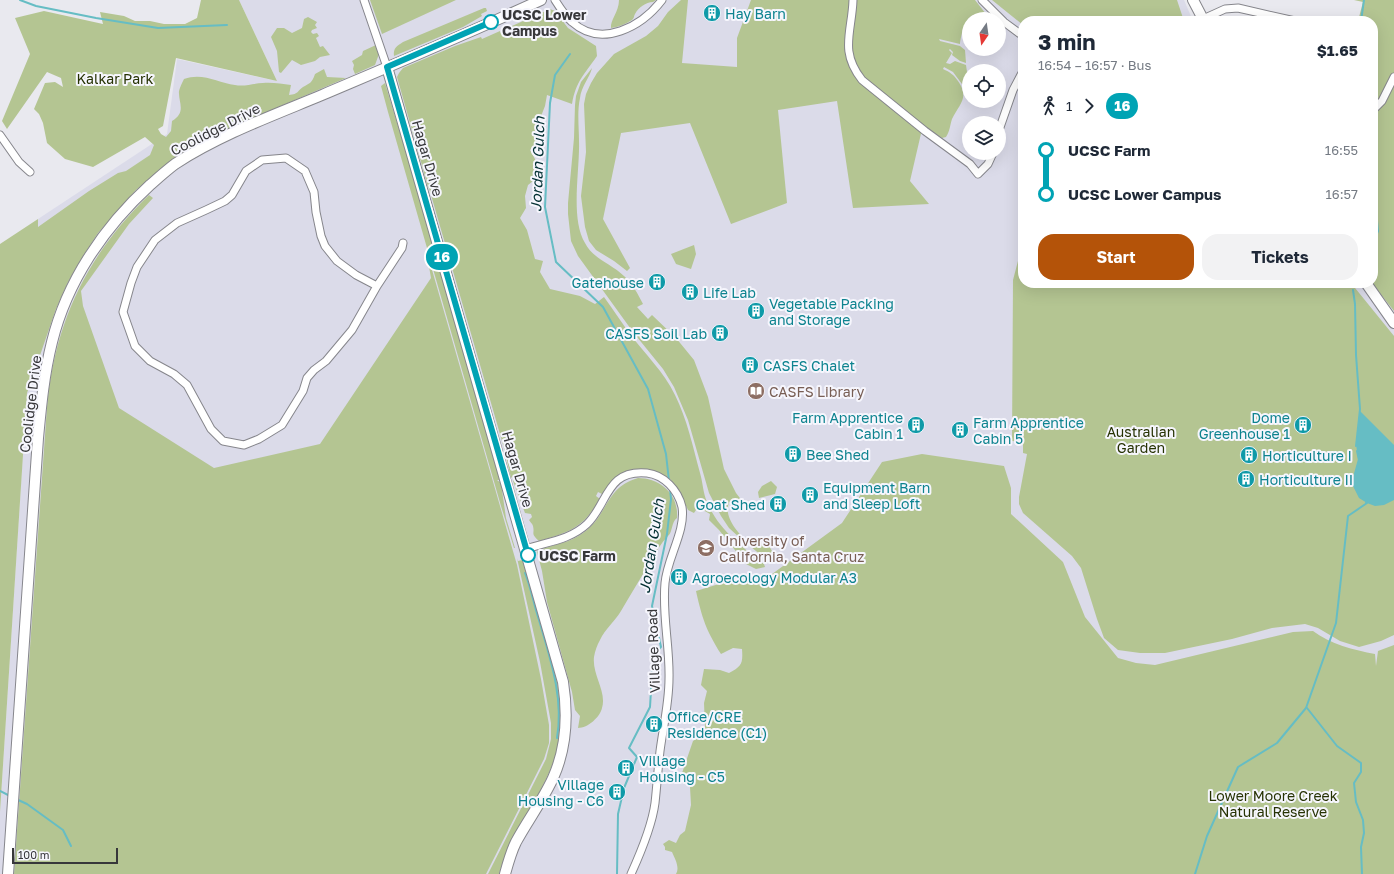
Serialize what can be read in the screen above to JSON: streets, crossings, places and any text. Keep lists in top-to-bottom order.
{
  "streets": {
    "main road": ["Coolidge Drive", "Hagar Drive"],
    "street": ["Village Road"]
  },
  "crossings": [
    ["Coolidge Drive", "Hagar Drive"],
    ["Hagar Drive", "Village Road"]
  ],
  "water": ["Jordan Gulch"],
  "parks": ["Kalkar Park", "Australian Garden", "Lower Moore Creek Natural Reserve"],
  "places": {
    "building": [
      "Hay Barn",
      "Gatehouse",
      "Life Lab",
      "Vegetable Packing and Storage",
      "CASFS Soil Lab",
      "CASFS Chalet",
      "Farm Apprentice Cabin 1",
      "Dome Greenhouse 1",
      "Farm Apprentice Cabin 5",
      "Bee Shed",
      "Horticulture I",
      "Horticulture II",
      "Equipment Barn and Sleep Loft",
      "Goat Shed",
      "Agroecology Modular A3",
      "Office/CRE Residence (C1)",
      "Village Housing - C5",
      "Village Housing - C6"
    ],
    "other": ["UCSC Lower Campus", "UCSC Farm"],
    "library": ["CASFS Library"],
    "school or university": ["University of California, Santa Cruz"]
  },
  "lines": ["bus line 16"],
  "scale_bar": "100 m",
  "north": "bottom",
  "page": {
    "on_map": "16",
    "heading": ["3 min", "16:54 – 16:57 · Bus", "$1.65"],
    "legs": ["1", "16"],
    "list": [
      {
        "name": "UCSC Farm",
        "value": "16:55"
      },
      {
        "name": "UCSC Lower Campus",
        "value": "16:57"
      }
    ],
    "buttons": ["Start", "Tickets"],
    "scale": "100 m"
  }
}
